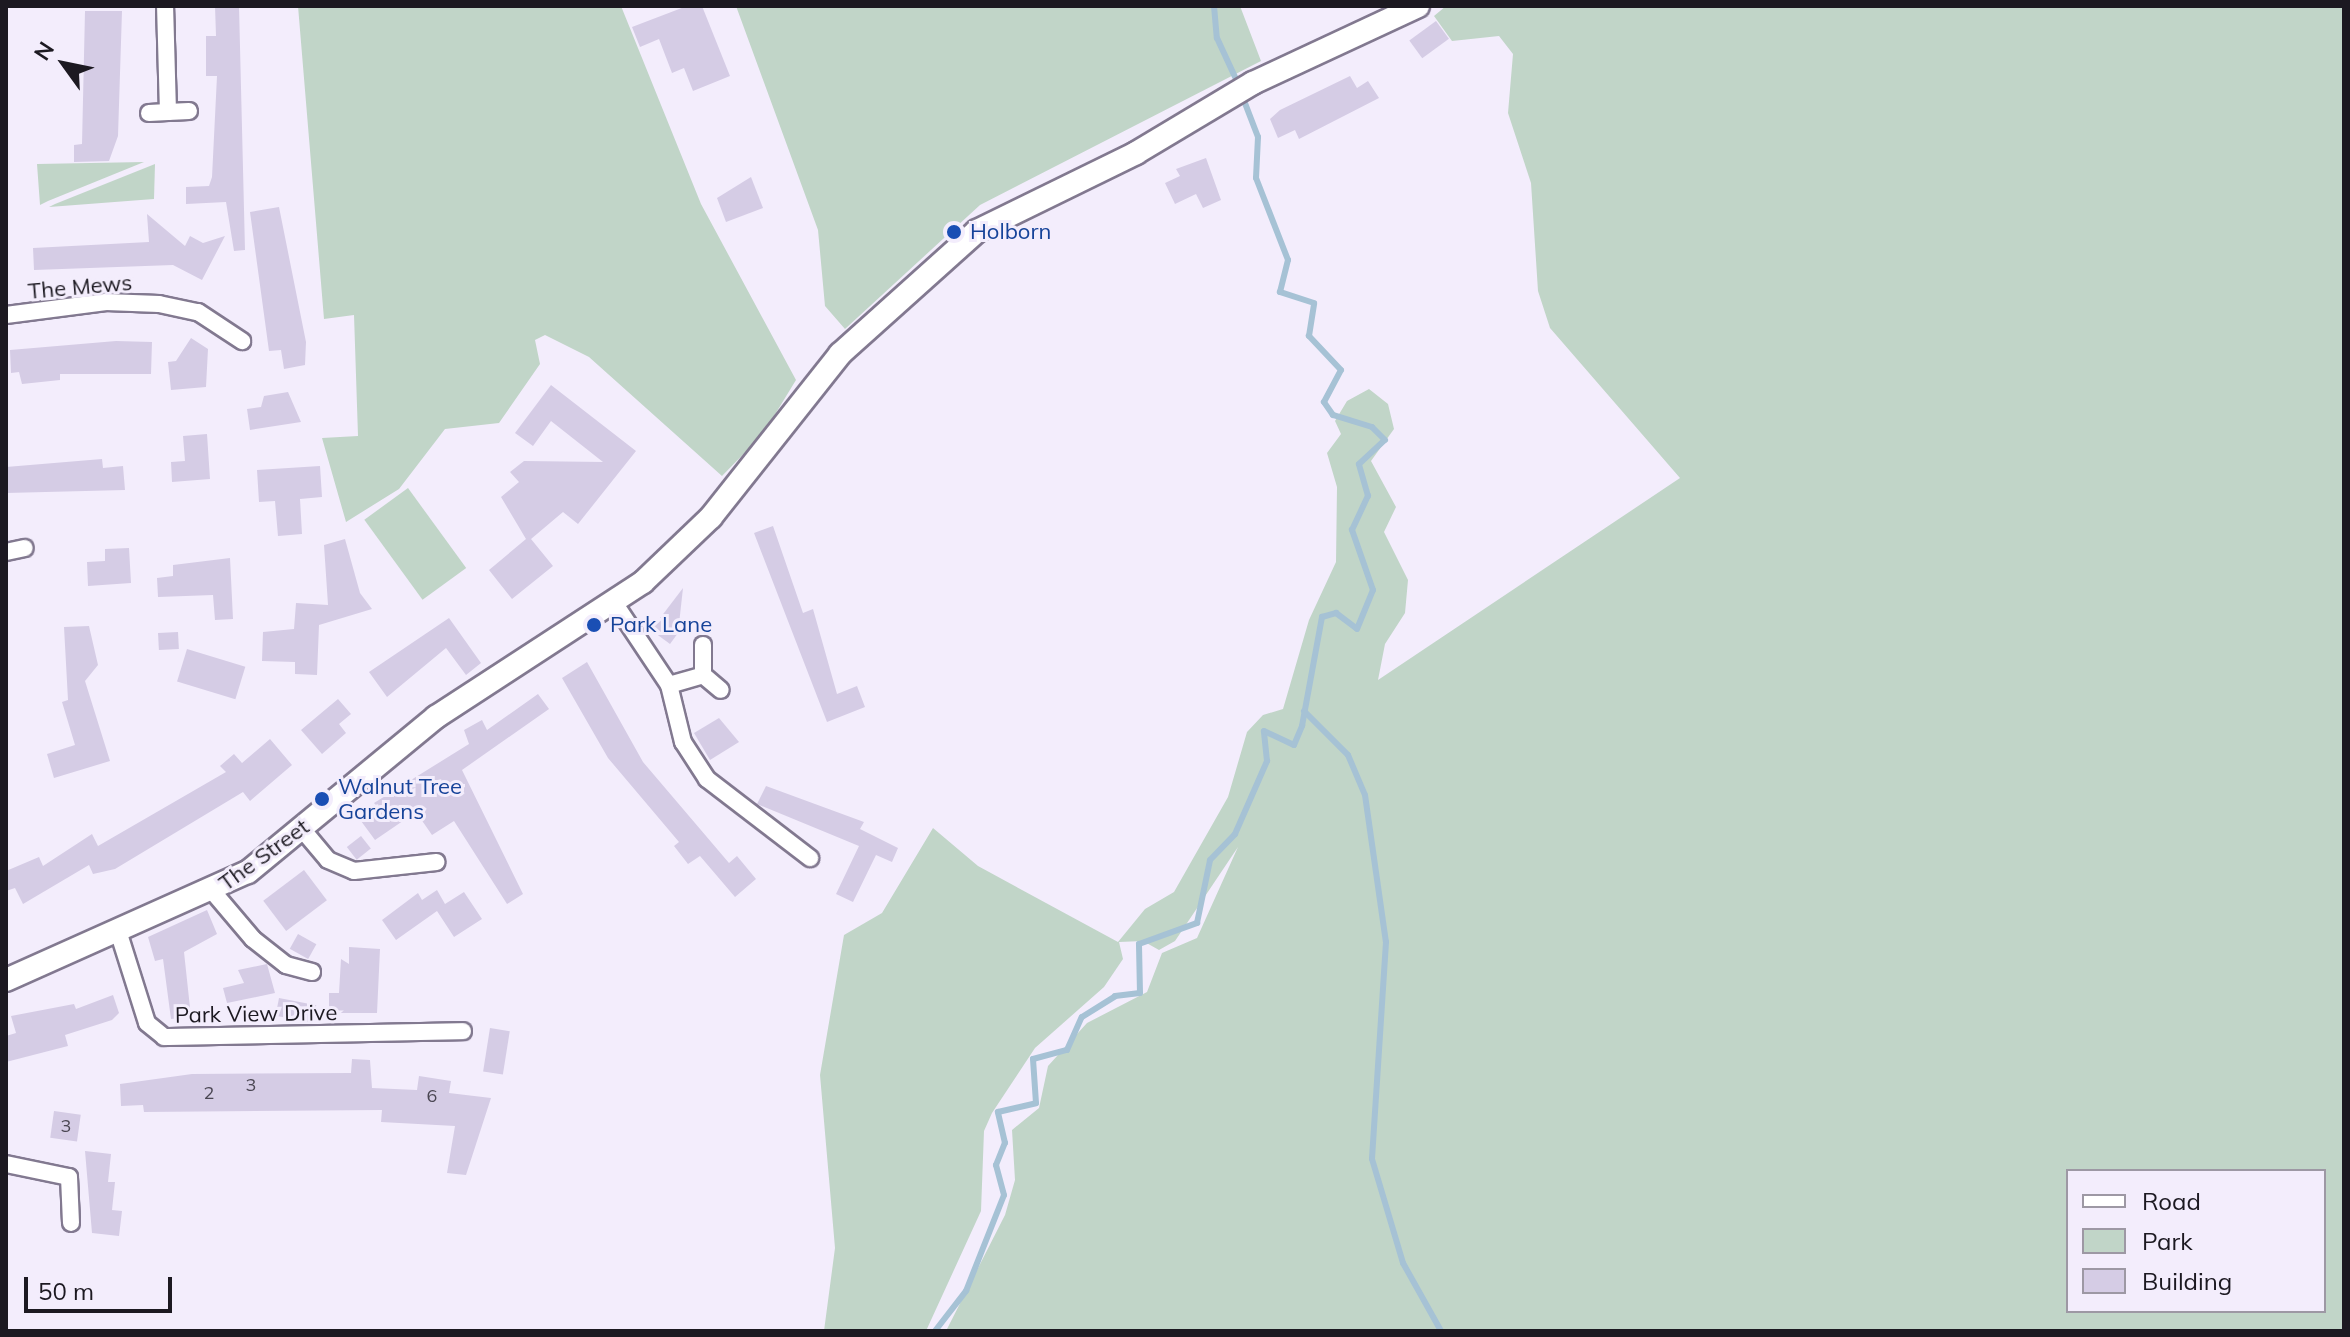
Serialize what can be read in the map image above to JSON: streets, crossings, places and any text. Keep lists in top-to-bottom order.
{
  "streets": {
    "street": ["The Mews", "The Street", "Park View Drive"]
  },
  "crossings": [
    ["The Street", "Park View Drive"]
  ],
  "places": ["Holborn", "Park Lane", "Walnut Tree Gardens"],
  "house_numbers": [
    "3",
    "2",
    "6",
    "3"
  ],
  "legend": ["Road", "Park", "Building"],
  "scale_bar": "50 m",
  "north": "top left"
}
